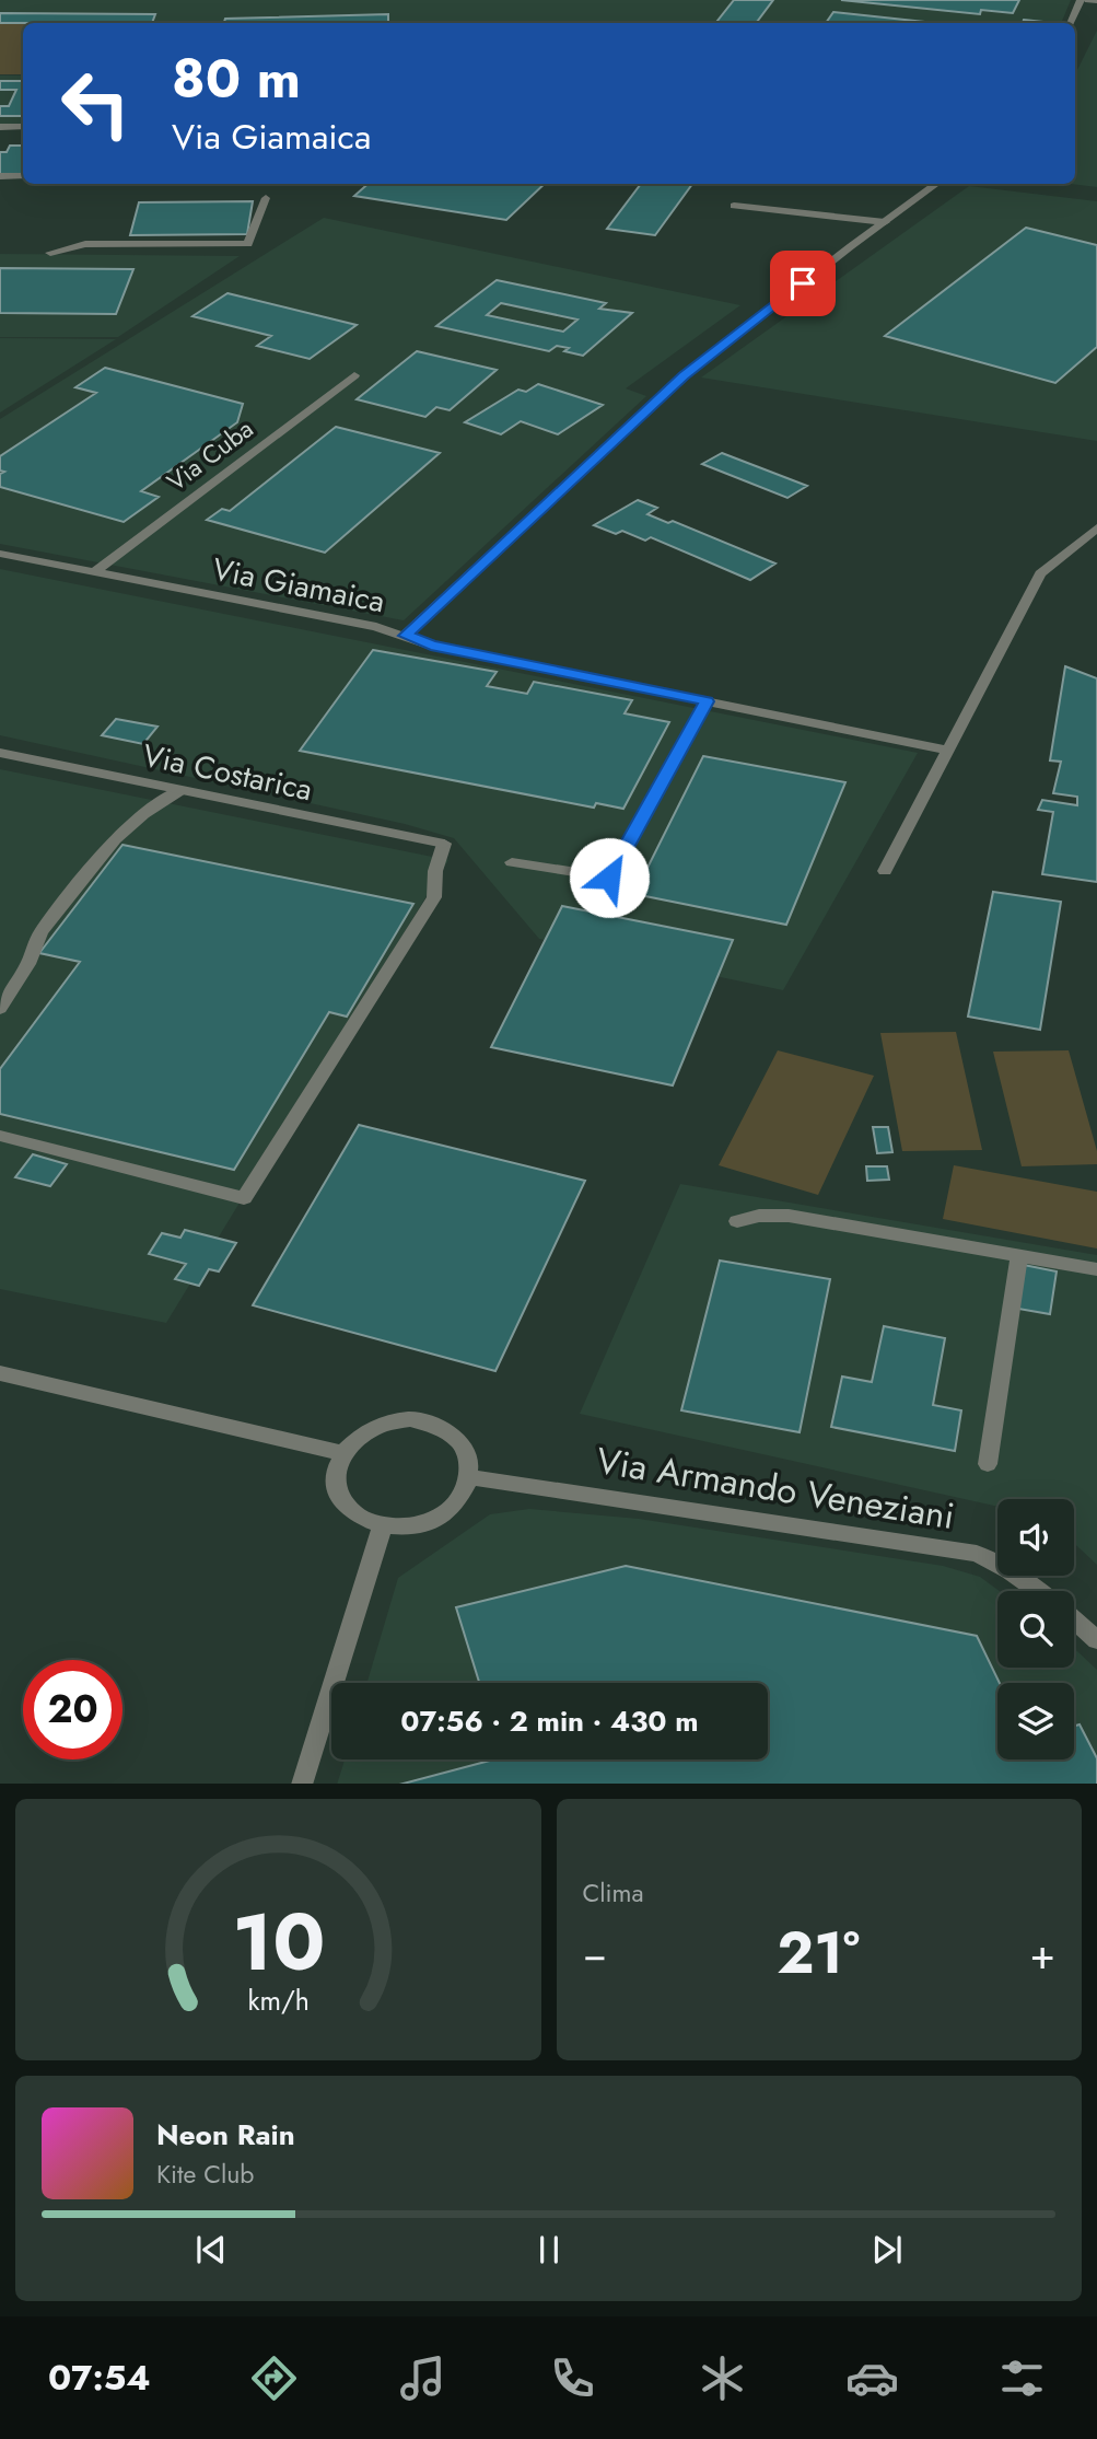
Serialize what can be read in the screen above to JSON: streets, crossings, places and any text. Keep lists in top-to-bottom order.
{
  "streets": {
    "street": [
      "Via Cuba",
      "Via Giamaica",
      "Via Costarica",
      "Via Armando Veneziani"
    ]
  },
  "crossings": [
    ["Via Cuba", "Via Giamaica"]
  ],
  "page": {
    "turn": ["80 m", "Via Giamaica"],
    "limit": "20",
    "trip": "07:56 · 2 min · 430 m",
    "tile": "Clima",
    "heat": ["−", "21°", "+"],
    "song": ["Neon Rain", "Kite Club"],
    "tabs": "07:54",
    "gauge": ["10", "km/h"]
  }
}
